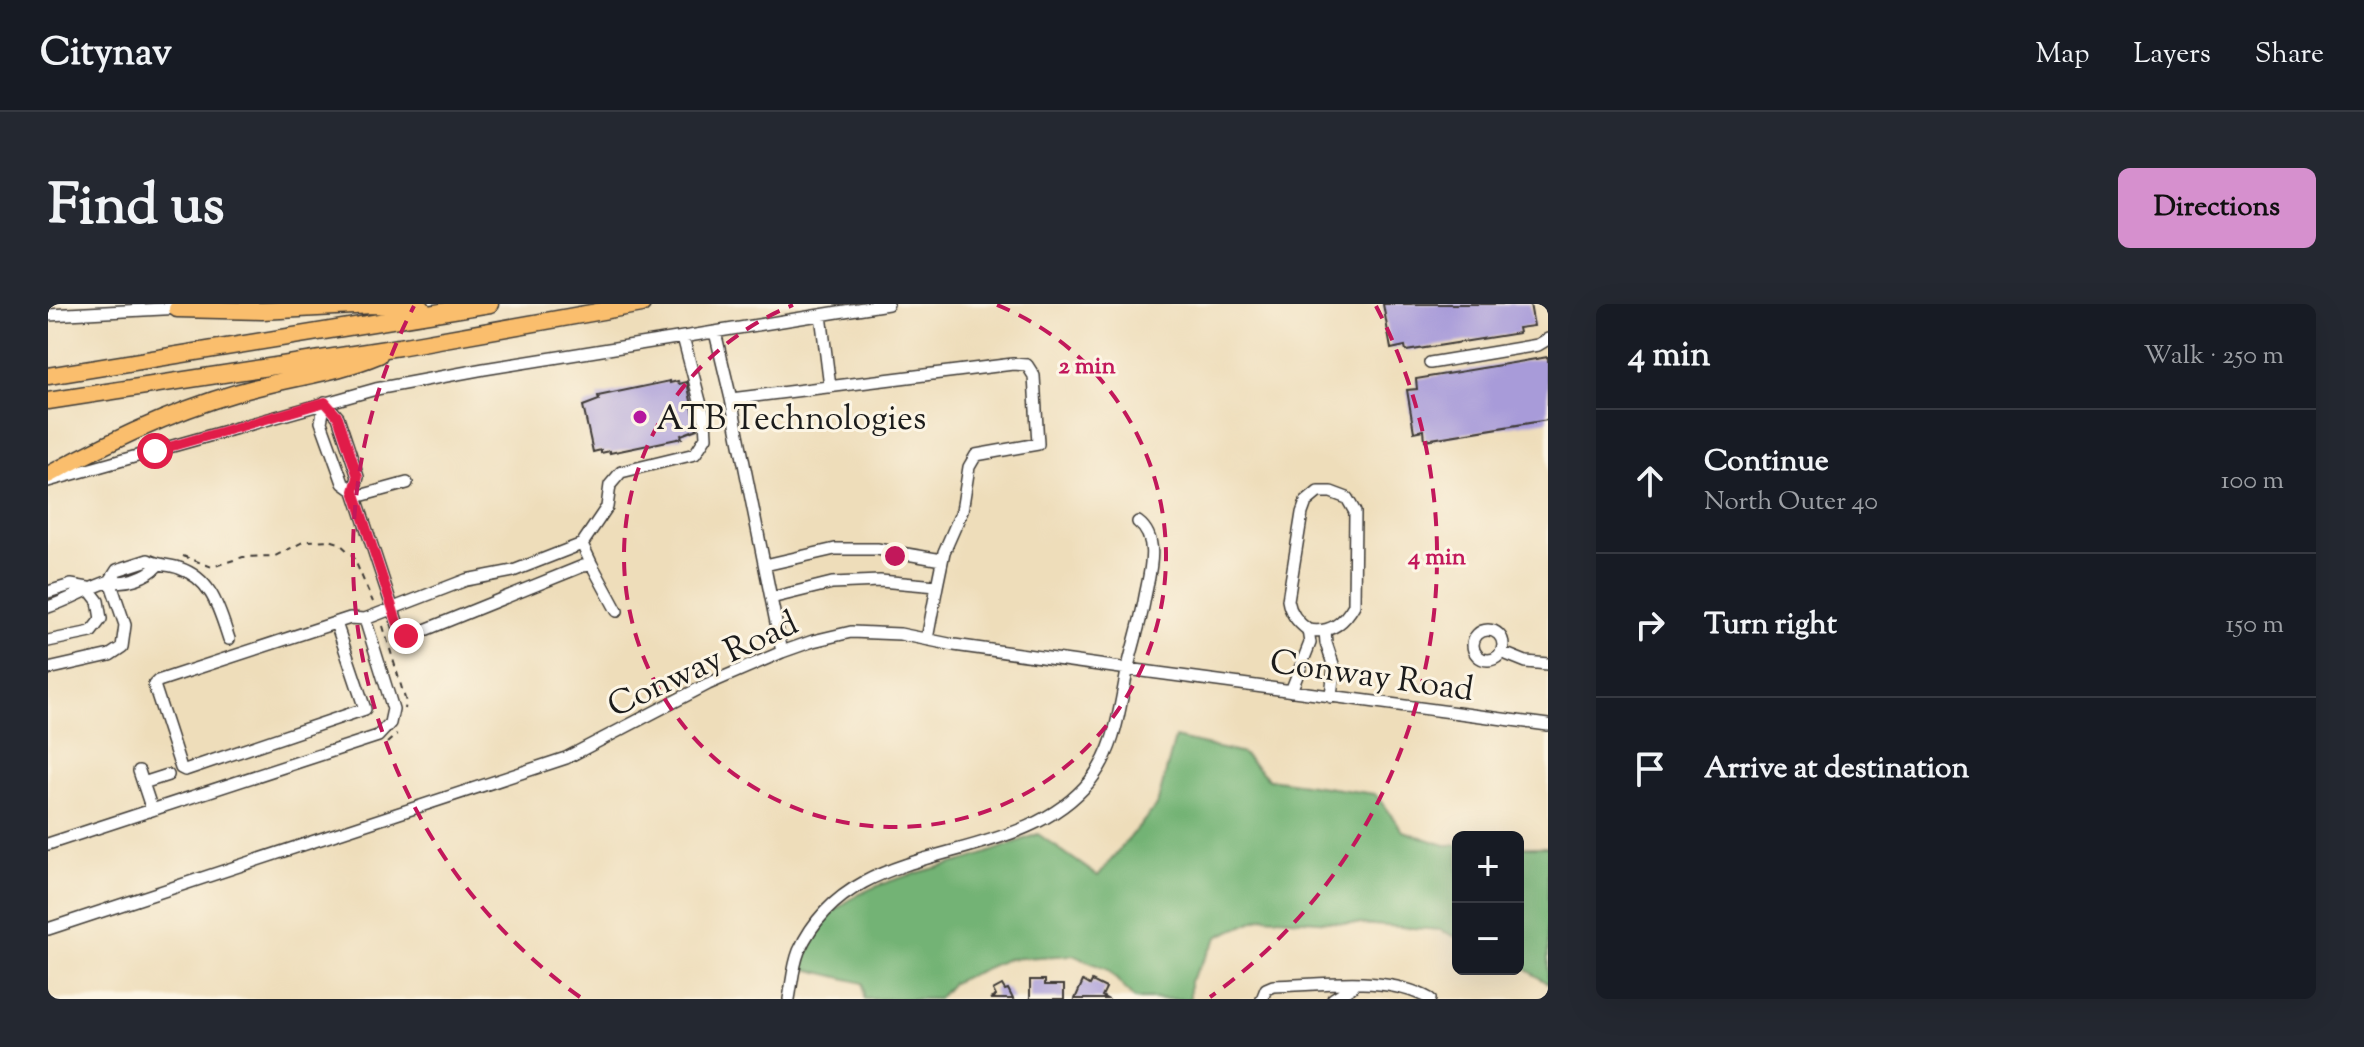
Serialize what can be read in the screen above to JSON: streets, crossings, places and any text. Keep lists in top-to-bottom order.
{
  "streets": {
    "street": ["Conway Road"]
  },
  "places": ["ATB Technologies"],
  "page": {
    "header": "Citynav",
    "nav": ["Map", "Layers", "Share"],
    "title": "Find us",
    "buttons": "Directions",
    "heading": ["4 min", "Walk · 250 m"],
    "list": [
      ["Continue", "North Outer 40", "100 m"],
      ["Turn right", "150 m"],
      "Arrive at destination"
    ],
    "map_buttons": ["+", "−"]
  },
  "rings": ["2 min", "4 min"]
}
